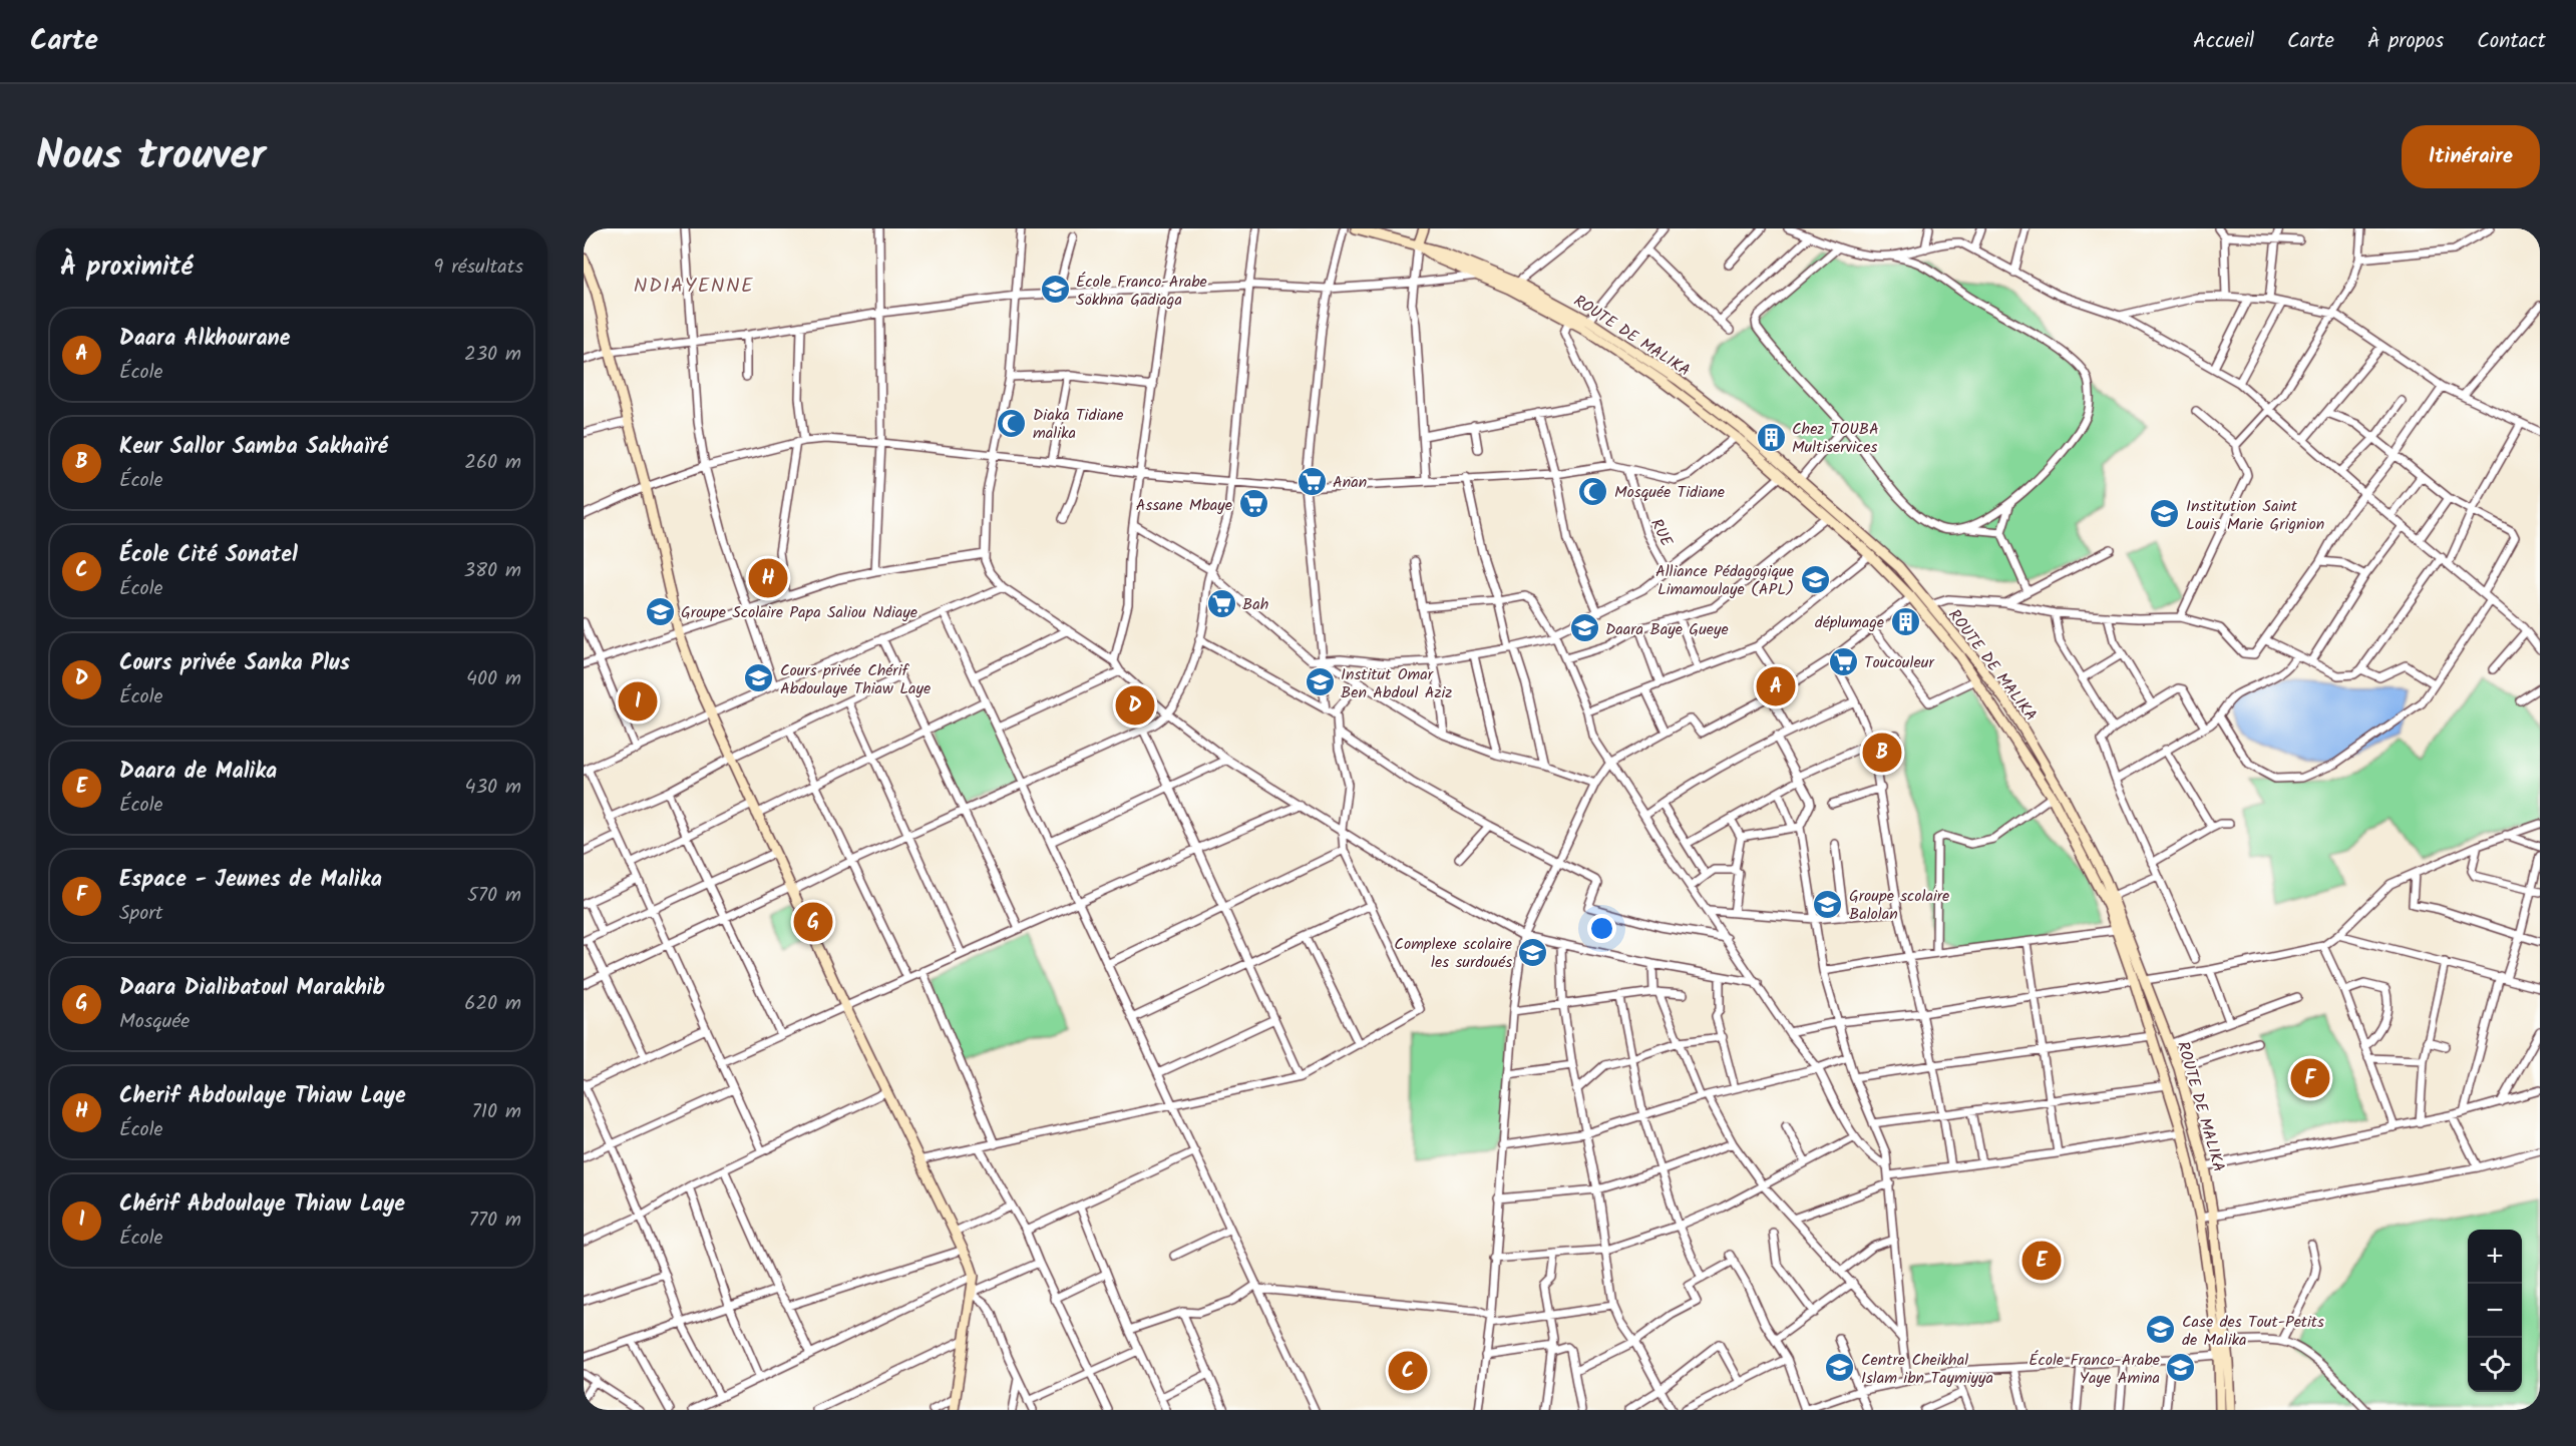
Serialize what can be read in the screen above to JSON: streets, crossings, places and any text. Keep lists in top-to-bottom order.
{
  "streets": {
    "main road": ["ROUTE DE MALIKA"],
    "street": ["RUE"]
  },
  "districts": ["NDIAYENNE"],
  "places": {
    "school or university": [
      "École Franco-Arabe Sokhna Gadiaga",
      "Institution Saint Louis Marie Grignion",
      "Alliance Pédagogique Limamoulaye (APL)",
      "Groupe Scolaire Papa Saliou Ndiaye",
      "Daara Baye Gueye",
      "Cours privée Chérif Abdoulaye Thiaw Laye",
      "Institut Omar Ben Abdoul Aziz",
      "Groupe scolaire Balolan",
      "Complexe scolaire les surdoués",
      "Case des Tout-Petits de Malika",
      "Centre Cheikhal Islam ibn Taymiyya",
      "École Franco-Arabe Yaye Amina"
    ],
    "mosque": ["Diaka Tidiane malika", "Mosquée Tidiane"],
    "building": ["Chez TOUBA Multiservices", "déplumage"],
    "supermarket": [
      "Anan",
      "Assane Mbaye",
      "Bah",
      "Toucouleur"
    ]
  },
  "page": {
    "header": "Carte",
    "nav": [
      "Accueil",
      "Carte",
      "À propos",
      "Contact"
    ],
    "title": "Nous trouver",
    "buttons": "Itinéraire",
    "heading": ["À proximité", "9 résultats"],
    "list": [
      {
        "mark": "A",
        "name": "Daara Alkhourane",
        "note": "École",
        "value": "230 m"
      },
      {
        "mark": "B",
        "name": "Keur Sallor Samba Sakhaïré",
        "note": "École",
        "value": "260 m"
      },
      {
        "mark": "C",
        "name": "École Cité Sonatel",
        "note": "École",
        "value": "380 m"
      },
      {
        "mark": "D",
        "name": "Cours privée Sanka Plus",
        "note": "École",
        "value": "400 m"
      },
      {
        "mark": "E",
        "name": "Daara de Malika",
        "note": "École",
        "value": "430 m"
      },
      {
        "mark": "F",
        "name": "Espace - Jeunes de Malika",
        "note": "Sport",
        "value": "570 m"
      },
      {
        "mark": "G",
        "name": "Daara Dialibatoul Marakhib",
        "note": "Mosquée",
        "value": "620 m"
      },
      {
        "mark": "H",
        "name": "Cherif Abdoulaye Thiaw Laye",
        "note": "École",
        "value": "710 m"
      },
      {
        "mark": "I",
        "name": "Chérif Abdoulaye Thiaw Laye",
        "note": "École",
        "value": "770 m"
      }
    ],
    "pins": [
      "H",
      "A",
      "I",
      "D",
      "B",
      "G",
      "F",
      "E",
      "C"
    ],
    "map_buttons": ["+", "−"]
  }
}
